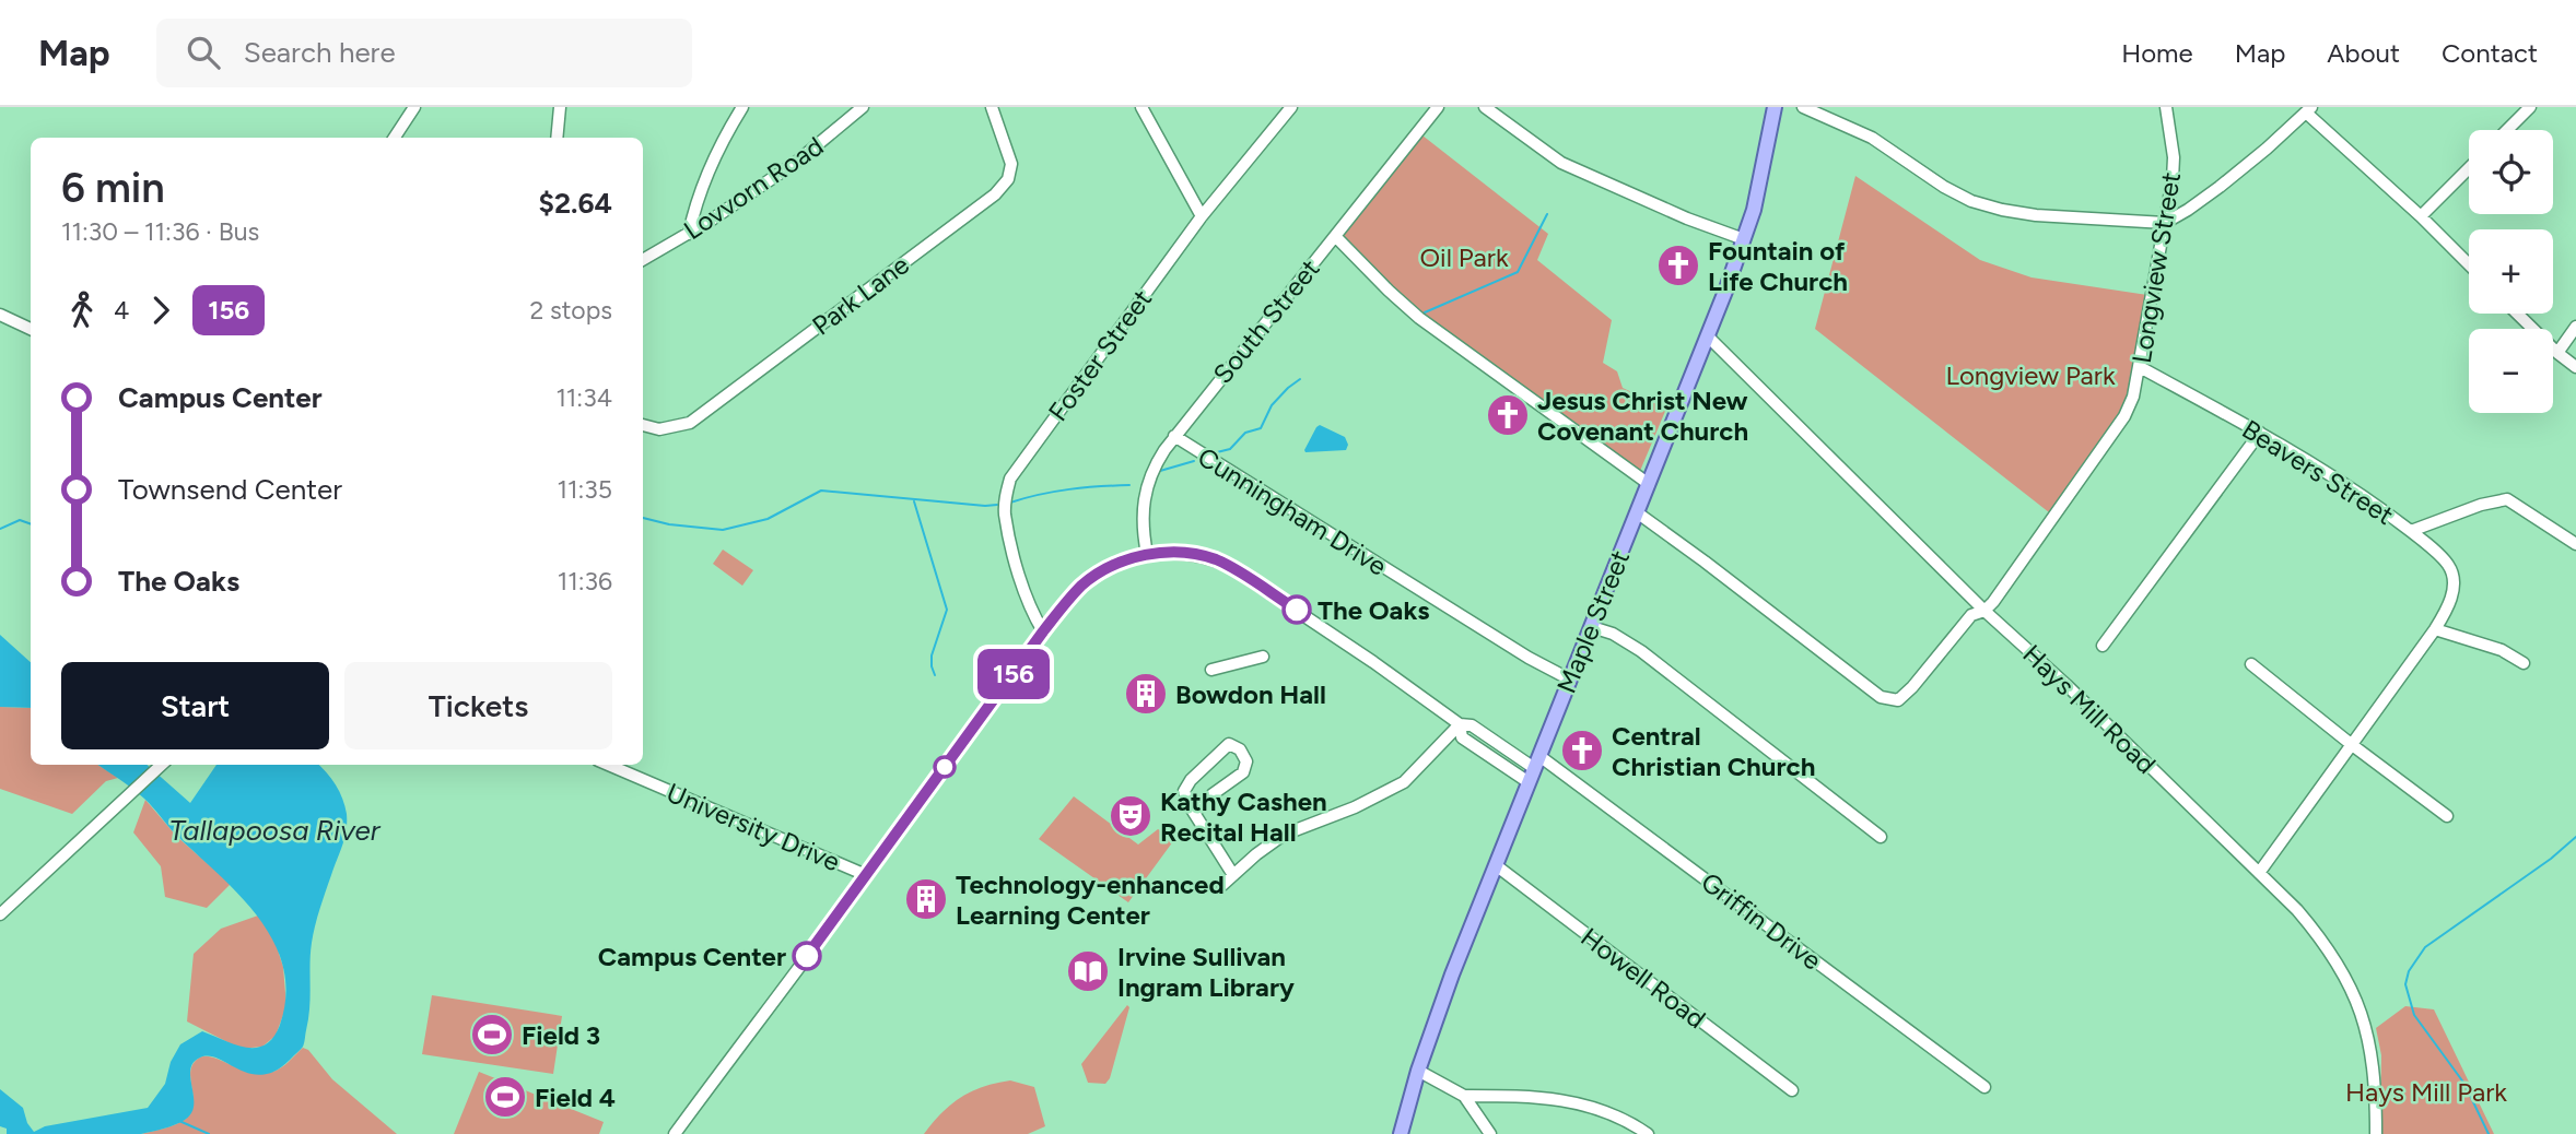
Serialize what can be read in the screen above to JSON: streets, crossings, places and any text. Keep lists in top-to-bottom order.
{
  "streets": {
    "main road": ["Maple Street"],
    "street": [
      "Lovvorn Road",
      "Longview Street",
      "Park Lane",
      "South Street",
      "Foster Street",
      "Beavers Street",
      "Cunningham Drive",
      "Hays Mill Road",
      "University Drive",
      "Griffin Drive",
      "Howell Road"
    ]
  },
  "crossings": [
    ["Longview Street", "Beavers Street"],
    ["Longview Street", "Maple Street"],
    ["Longview Street", "Hays Mill Road"],
    ["South Street", "Cunningham Drive"],
    ["Cunningham Drive", "Maple Street"],
    ["Maple Street", "Hays Mill Road"],
    ["Maple Street", "Griffin Drive"],
    ["Maple Street", "Howell Road"]
  ],
  "water": ["Tallapoosa River"],
  "parks": ["Oil Park", "Longview Park", "Hays Mill Park"],
  "places": {
    "church": ["Fountain of Life Church", "Jesus Christ New Covenant Church", "Central Christian Church"],
    "other": ["The Oaks", "Campus Center"],
    "building": ["Bowdon Hall", "Technology-enhanced Learning Center"],
    "theatre": ["Kathy Cashen Recital Hall"],
    "library": ["Irvine Sullivan Ingram Library"],
    "sports": ["Field 3", "Field 4"]
  },
  "lines": ["bus line 156"],
  "page": {
    "header": "Map",
    "search": "Search here",
    "nav": [
      "Home",
      "Map",
      "About",
      "Contact"
    ],
    "on_map": "156",
    "map_buttons": ["+", "−"],
    "heading": ["6 min", "11:30 – 11:36 · Bus", "$2.64"],
    "legs": ["4", "156", "2 stops"],
    "list": [
      {
        "name": "Campus Center",
        "value": "11:34"
      },
      {
        "name": "Townsend Center",
        "value": "11:35"
      },
      {
        "name": "The Oaks",
        "value": "11:36"
      }
    ],
    "buttons": ["Start", "Tickets"]
  }
}
